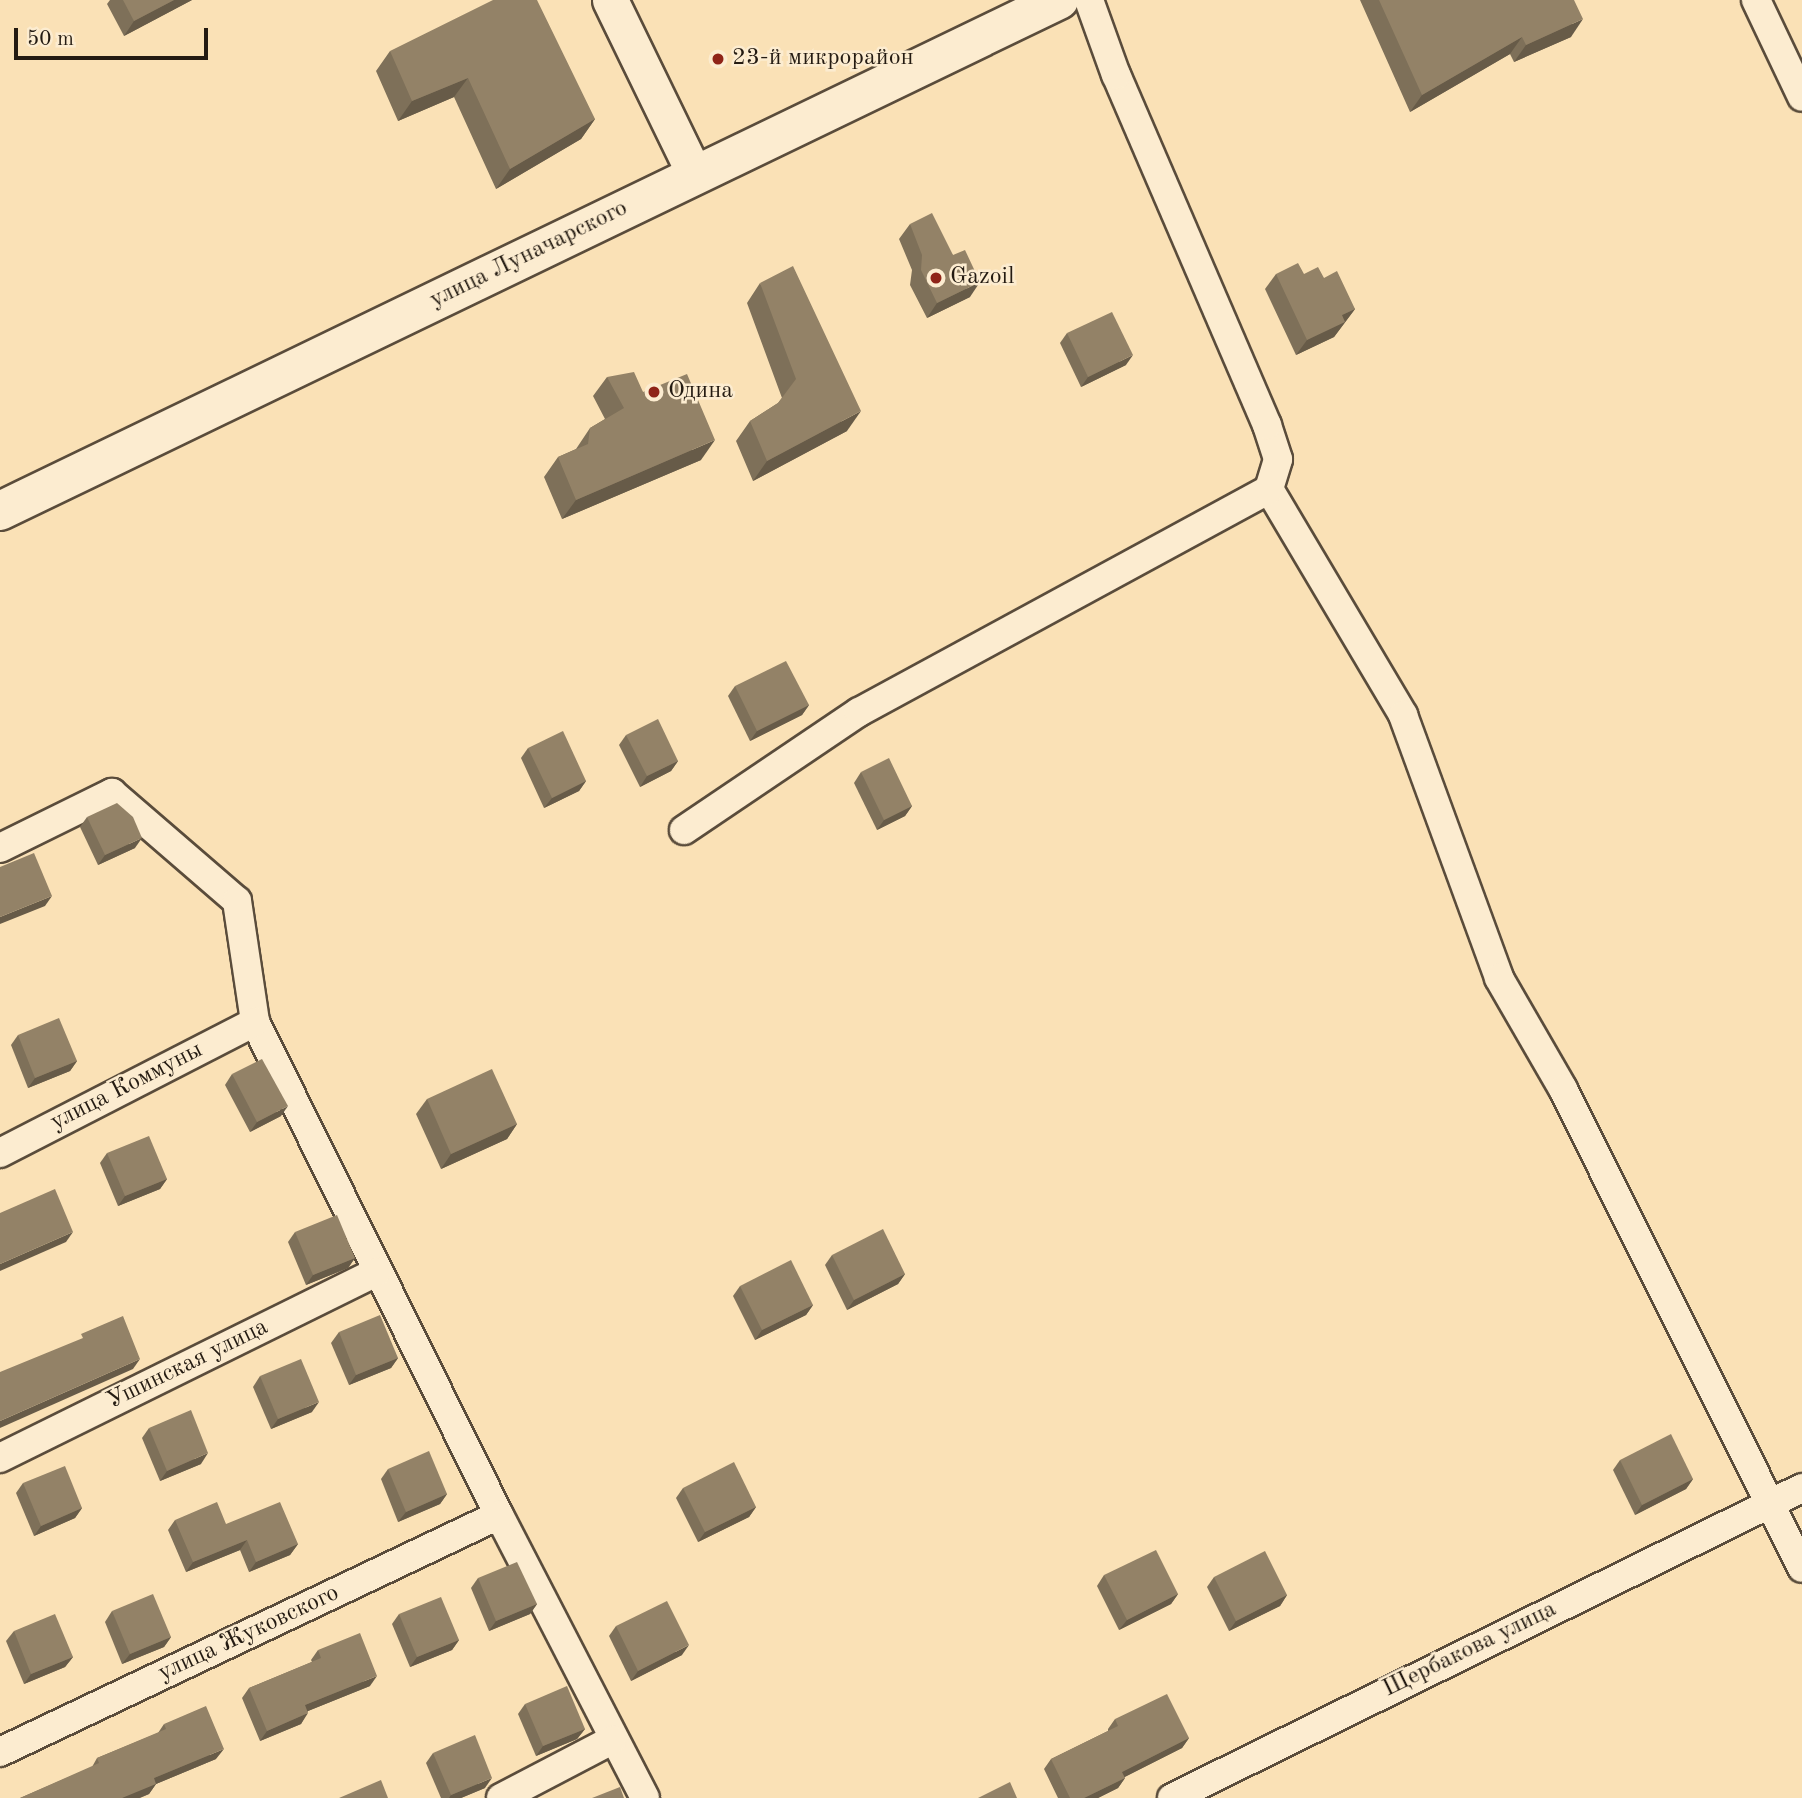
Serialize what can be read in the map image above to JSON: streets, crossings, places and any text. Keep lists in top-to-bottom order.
{
  "streets": {
    "main road": ["улица Луначарского"],
    "street": [
      "улица Коммуны",
      "Ушинская улица",
      "улица Жуковского",
      "Щербакова улица"
    ]
  },
  "places": ["23-й микрорайон", "Gazoil", "Одина"],
  "scale_bar": "50 m"
}
